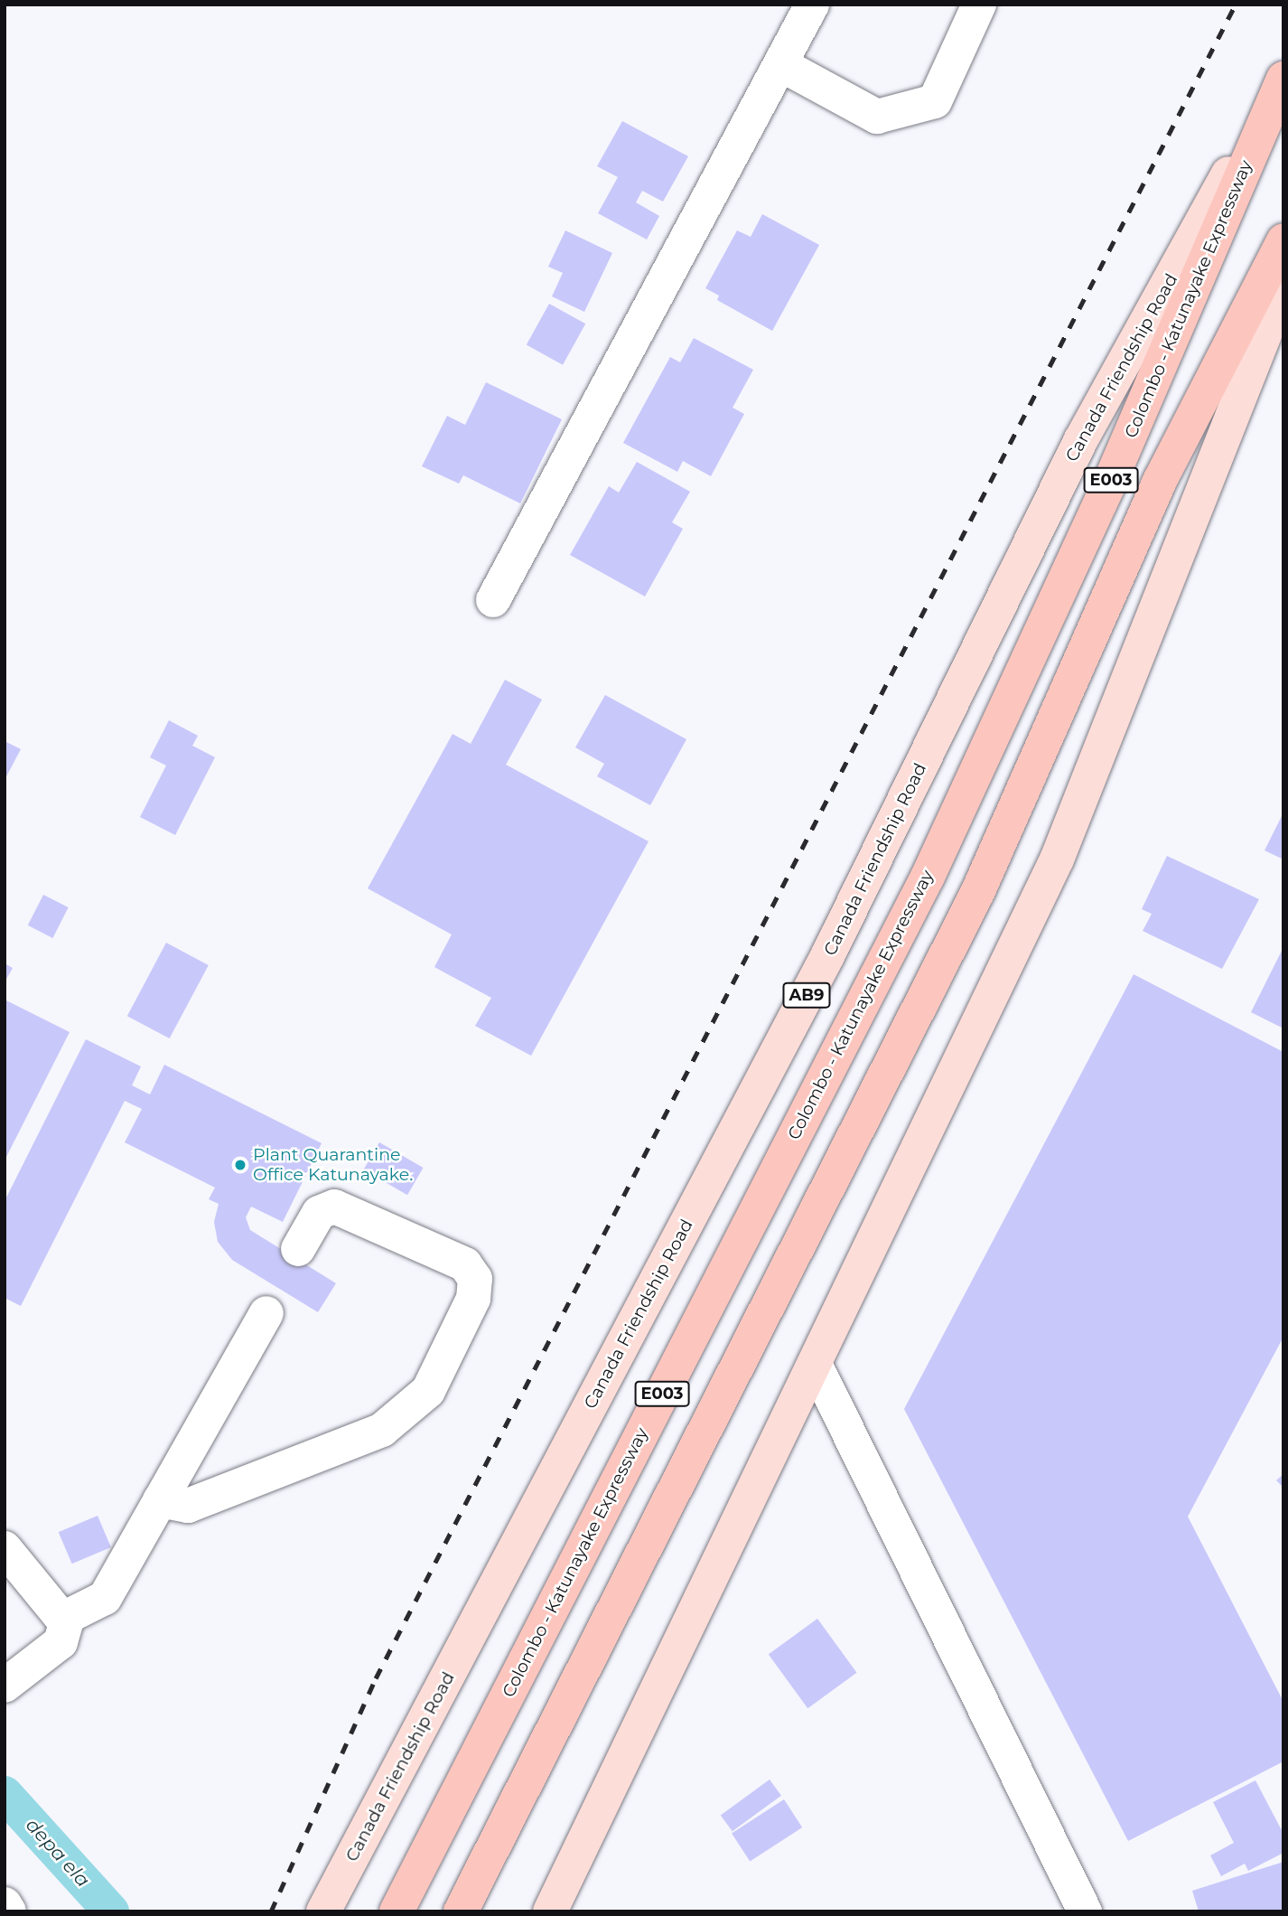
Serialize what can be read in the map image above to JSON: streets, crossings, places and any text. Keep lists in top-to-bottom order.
{
  "streets": {
    "highway": ["Colombo - Katunayake Expressway", "E003"],
    "main road": ["Canada Friendship Road", "AB9"]
  },
  "crossings": [
    ["Colombo - Katunayake Expressway", "Canada Friendship Road"]
  ],
  "water": ["depa ela"],
  "places": ["Plant Quarantine Office Katunayake."]
}
